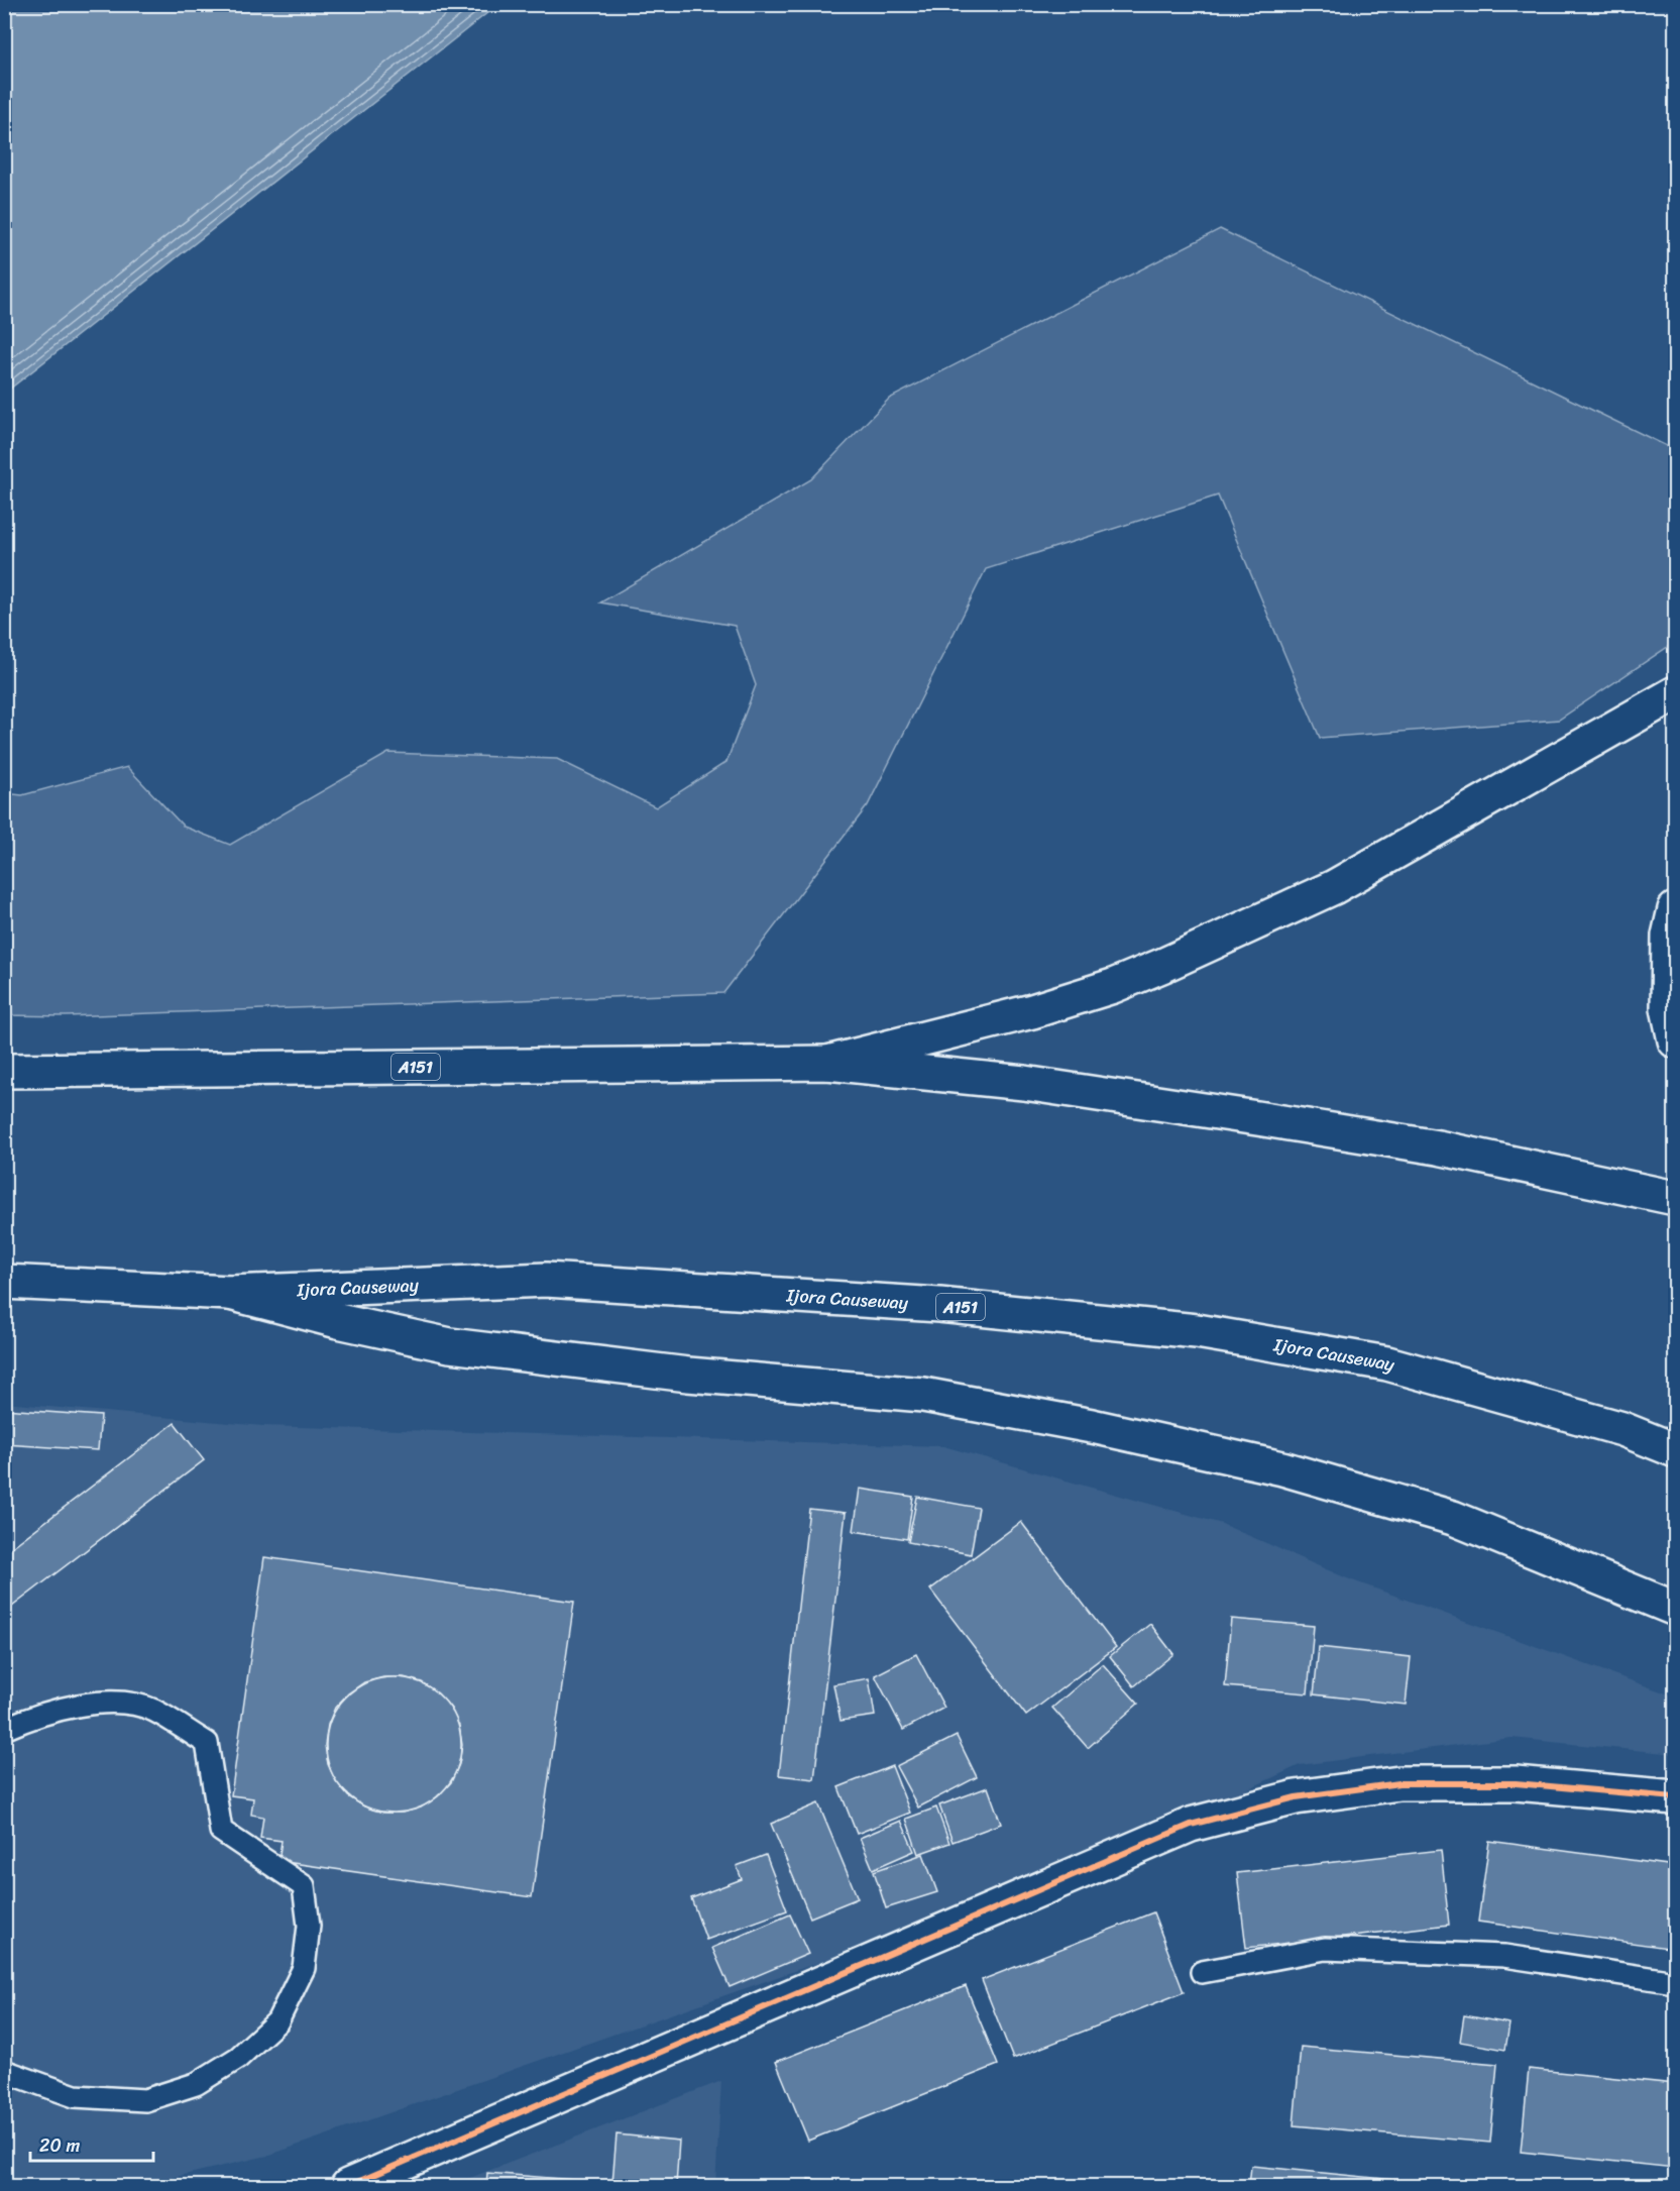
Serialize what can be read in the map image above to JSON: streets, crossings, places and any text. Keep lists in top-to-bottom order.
{
  "streets": {
    "main road": ["A151", "Ijora Causeway"]
  },
  "scale_bar": "20 m"
}
